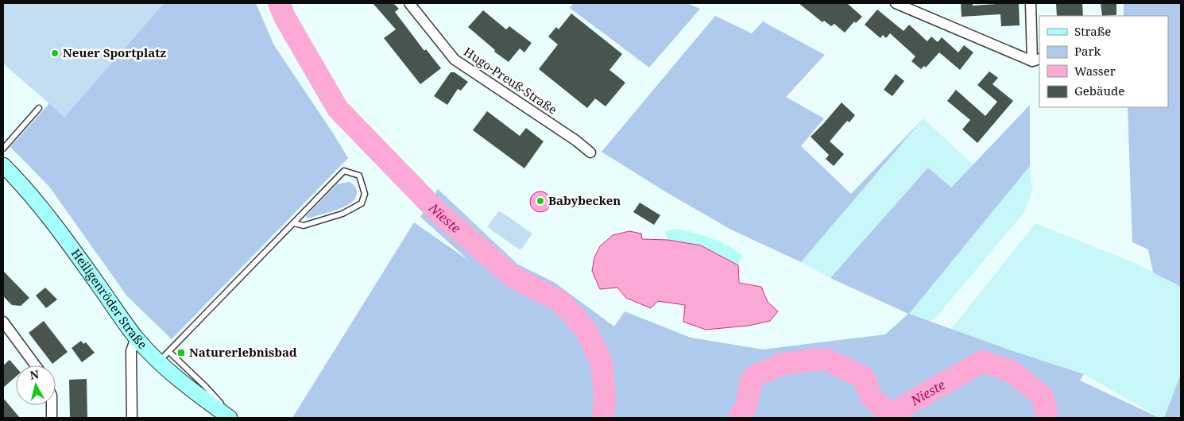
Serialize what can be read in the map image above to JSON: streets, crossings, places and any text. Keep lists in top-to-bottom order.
{
  "streets": {
    "street": ["Hugo-Preuß-Straße", "Heiligenröder Straße"]
  },
  "water": ["Nieste"],
  "places": {
    "other": ["Neuer Sportplatz", "Babybecken"],
    "transit": ["Naturerlebnisbad"]
  },
  "legend": [
    "Straße",
    "Park",
    "Wasser",
    "Gebäude"
  ],
  "north": "top"
}
